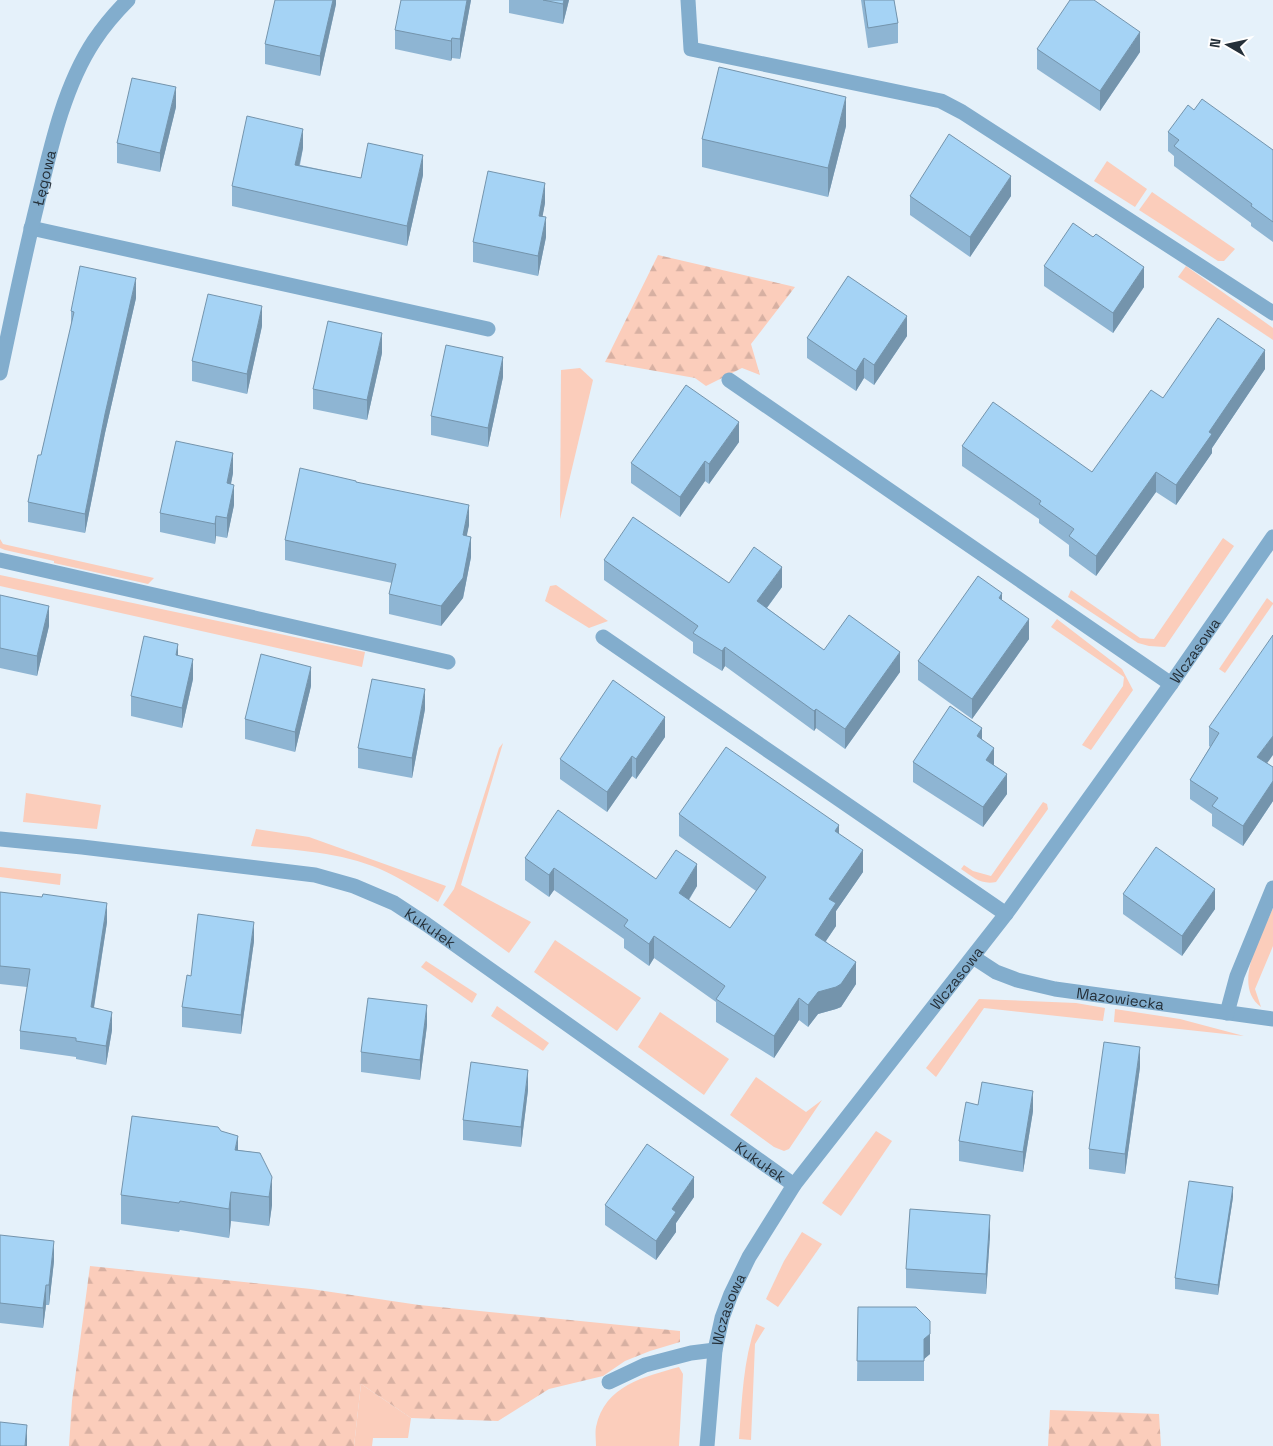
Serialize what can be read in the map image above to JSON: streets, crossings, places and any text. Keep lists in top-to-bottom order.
{
  "streets": {
    "street": [
      "Łęgowa",
      "Wczasowa",
      "Kukułek",
      "Mazowiecka"
    ]
  },
  "crossings": [
    ["Wczasowa", "Kukułek"],
    ["Wczasowa", "Mazowiecka"]
  ],
  "north": "left"
}
